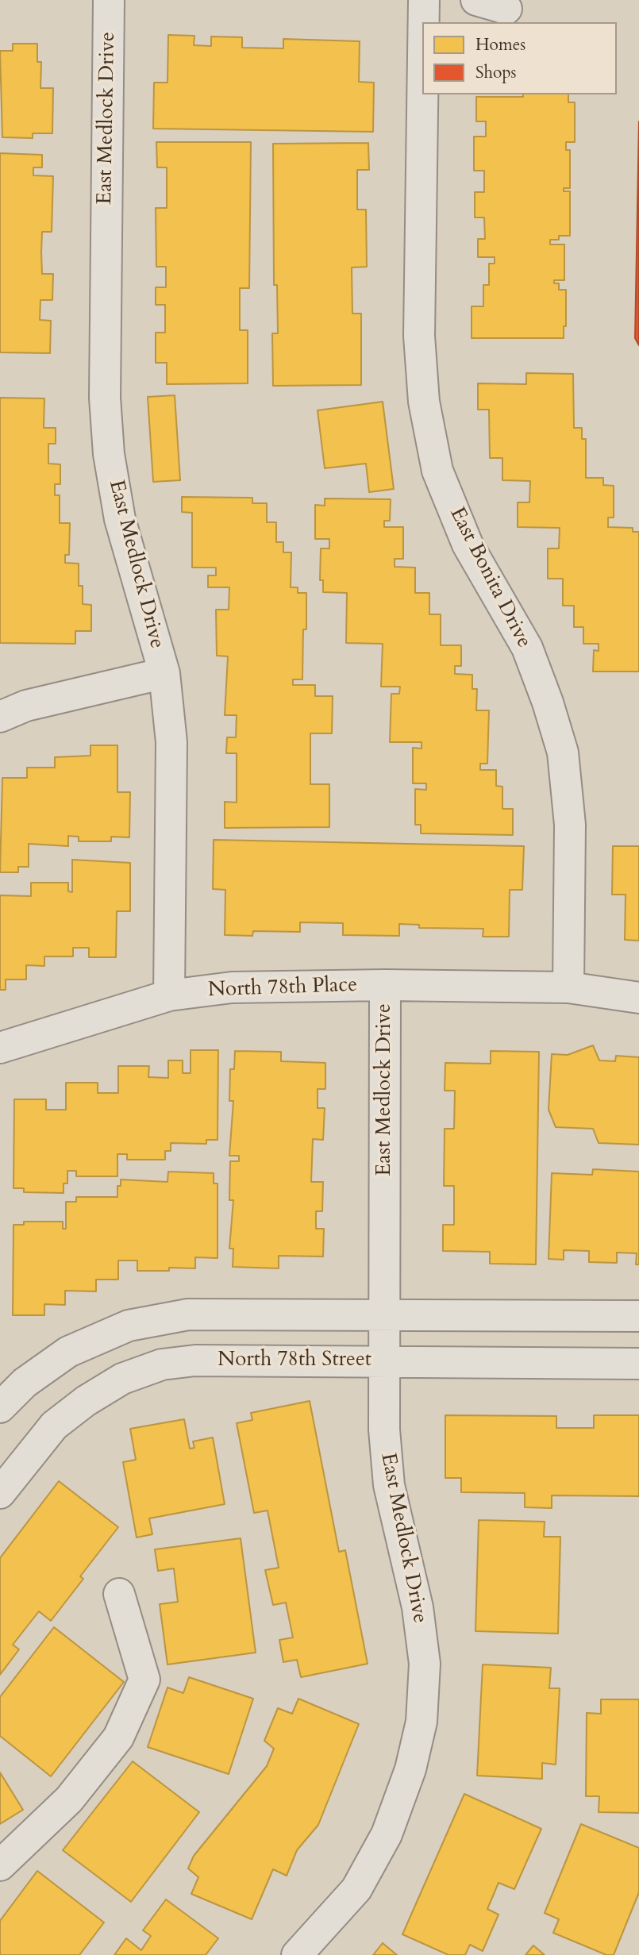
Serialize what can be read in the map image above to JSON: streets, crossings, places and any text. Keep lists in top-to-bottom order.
{
  "streets": {
    "street": [
      "East Medlock Drive",
      "East Bonita Drive",
      "North 78th Place",
      "North 78th Street"
    ]
  },
  "crossings": [
    ["East Medlock Drive", "North 78th Place"],
    ["East Medlock Drive", "North 78th Street"],
    ["East Bonita Drive", "North 78th Place"]
  ],
  "legend": ["Homes", "Shops"]
}
